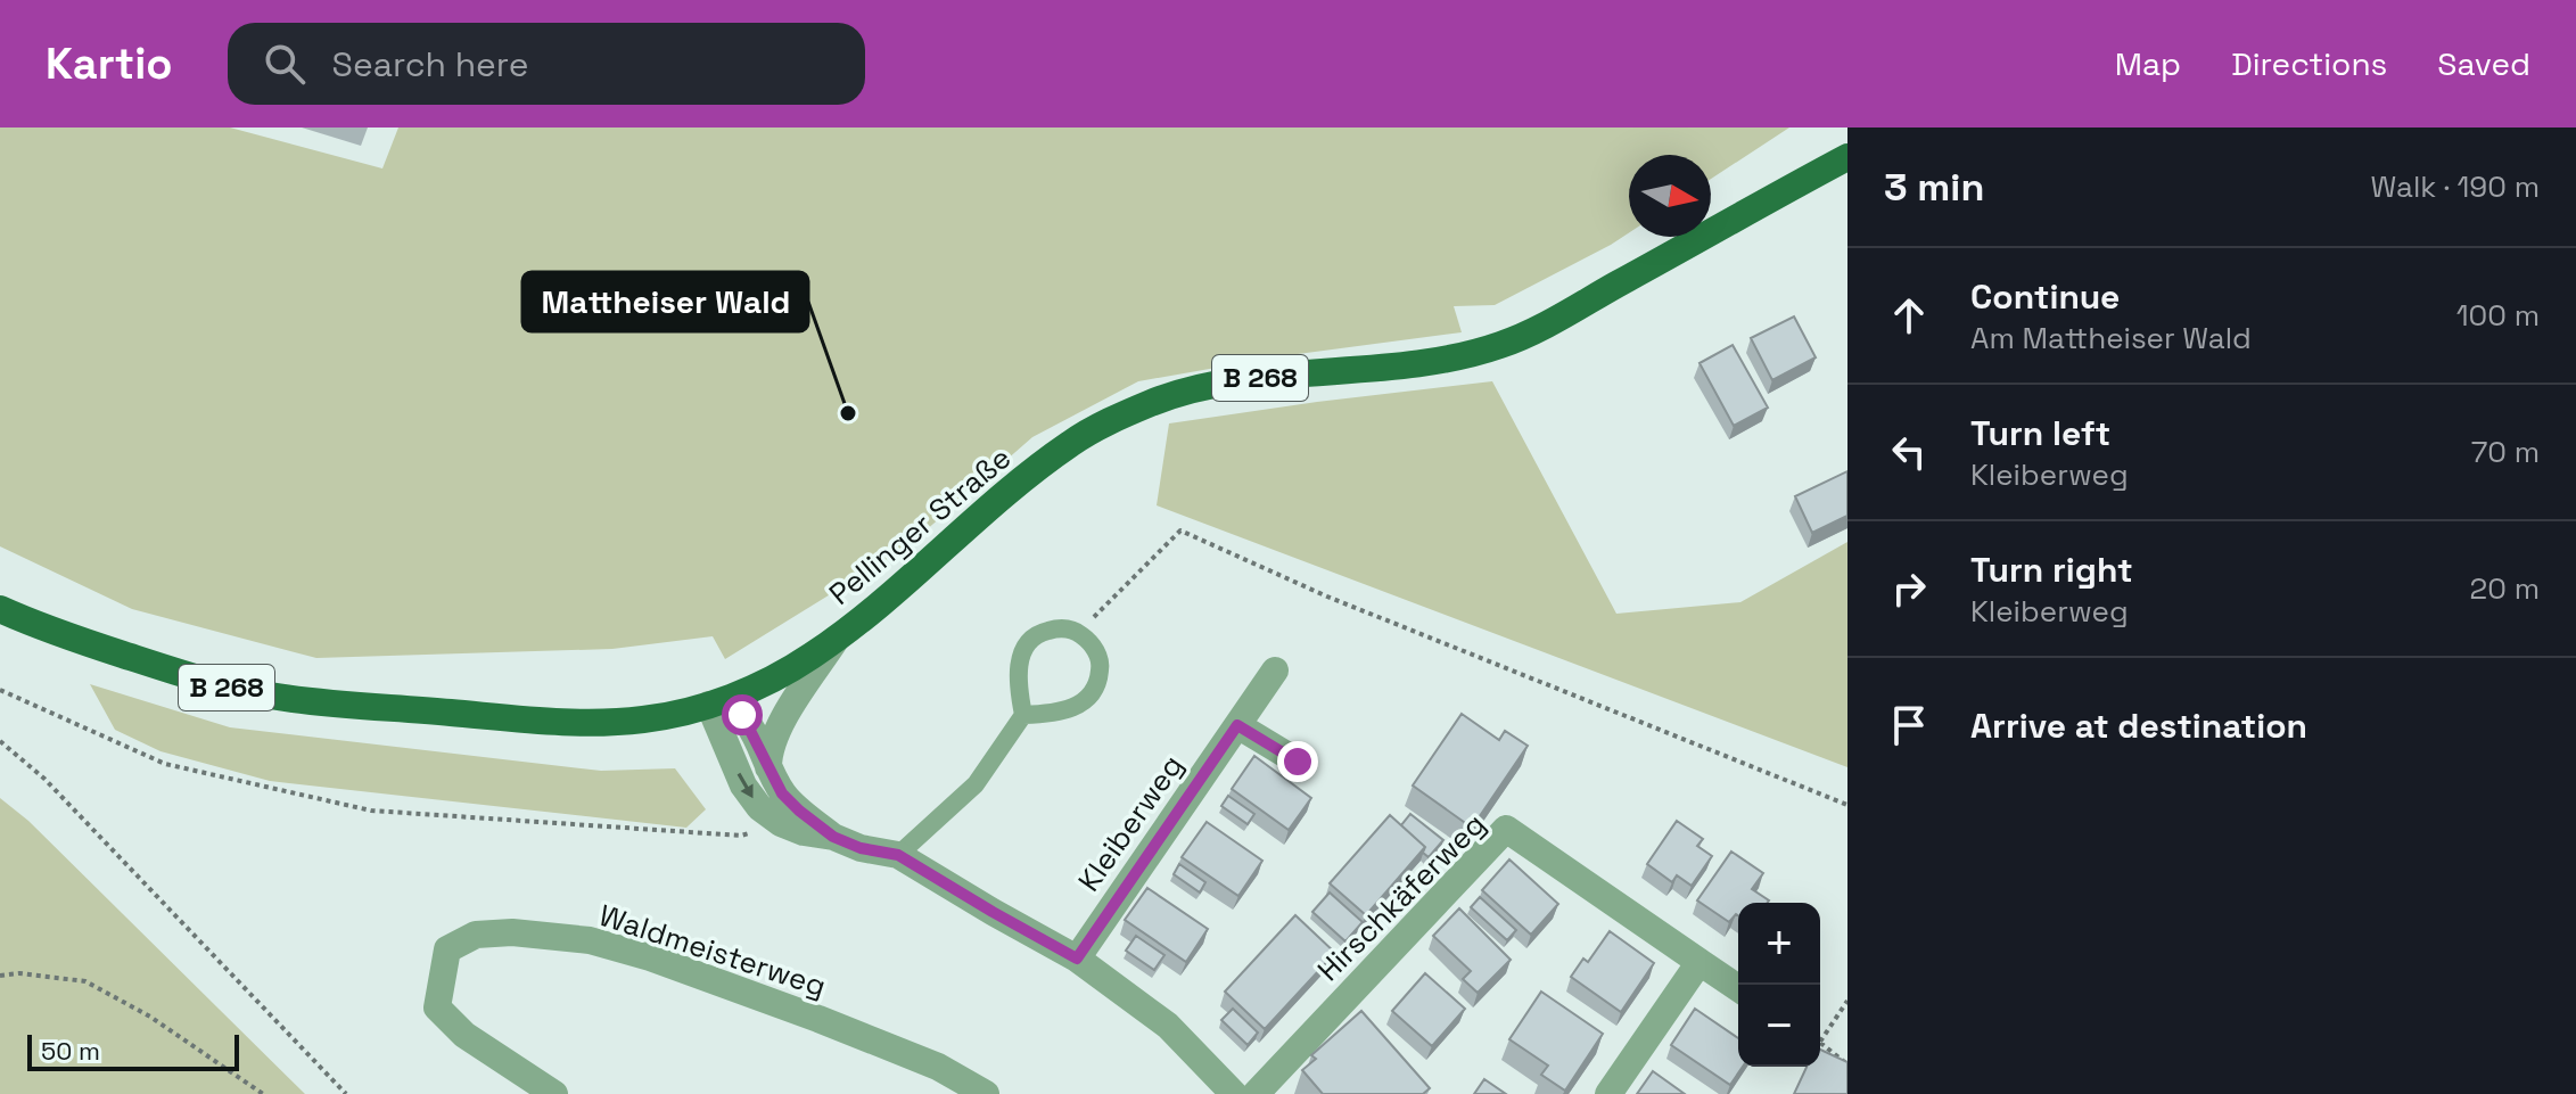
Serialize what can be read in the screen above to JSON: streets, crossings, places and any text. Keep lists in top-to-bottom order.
{
  "streets": {
    "main road": ["B 268", "Pellinger Straße"],
    "street": ["Kleiberweg", "Hirschkäferweg", "Waldmeisterweg"]
  },
  "places": ["Mattheiser Wald"],
  "scale_bar": "50 m",
  "north": "right",
  "page": {
    "header": "Kartio",
    "search": "Search here",
    "nav": ["Map", "Directions", "Saved"],
    "heading": ["3 min", "Walk · 190 m"],
    "list": [
      ["Continue", "Am Mattheiser Wald", "100 m"],
      ["Turn left", "Kleiberweg", "70 m"],
      ["Turn right", "Kleiberweg", "20 m"],
      "Arrive at destination"
    ],
    "map_buttons": ["+", "−"],
    "scale": "50 m"
  }
}
